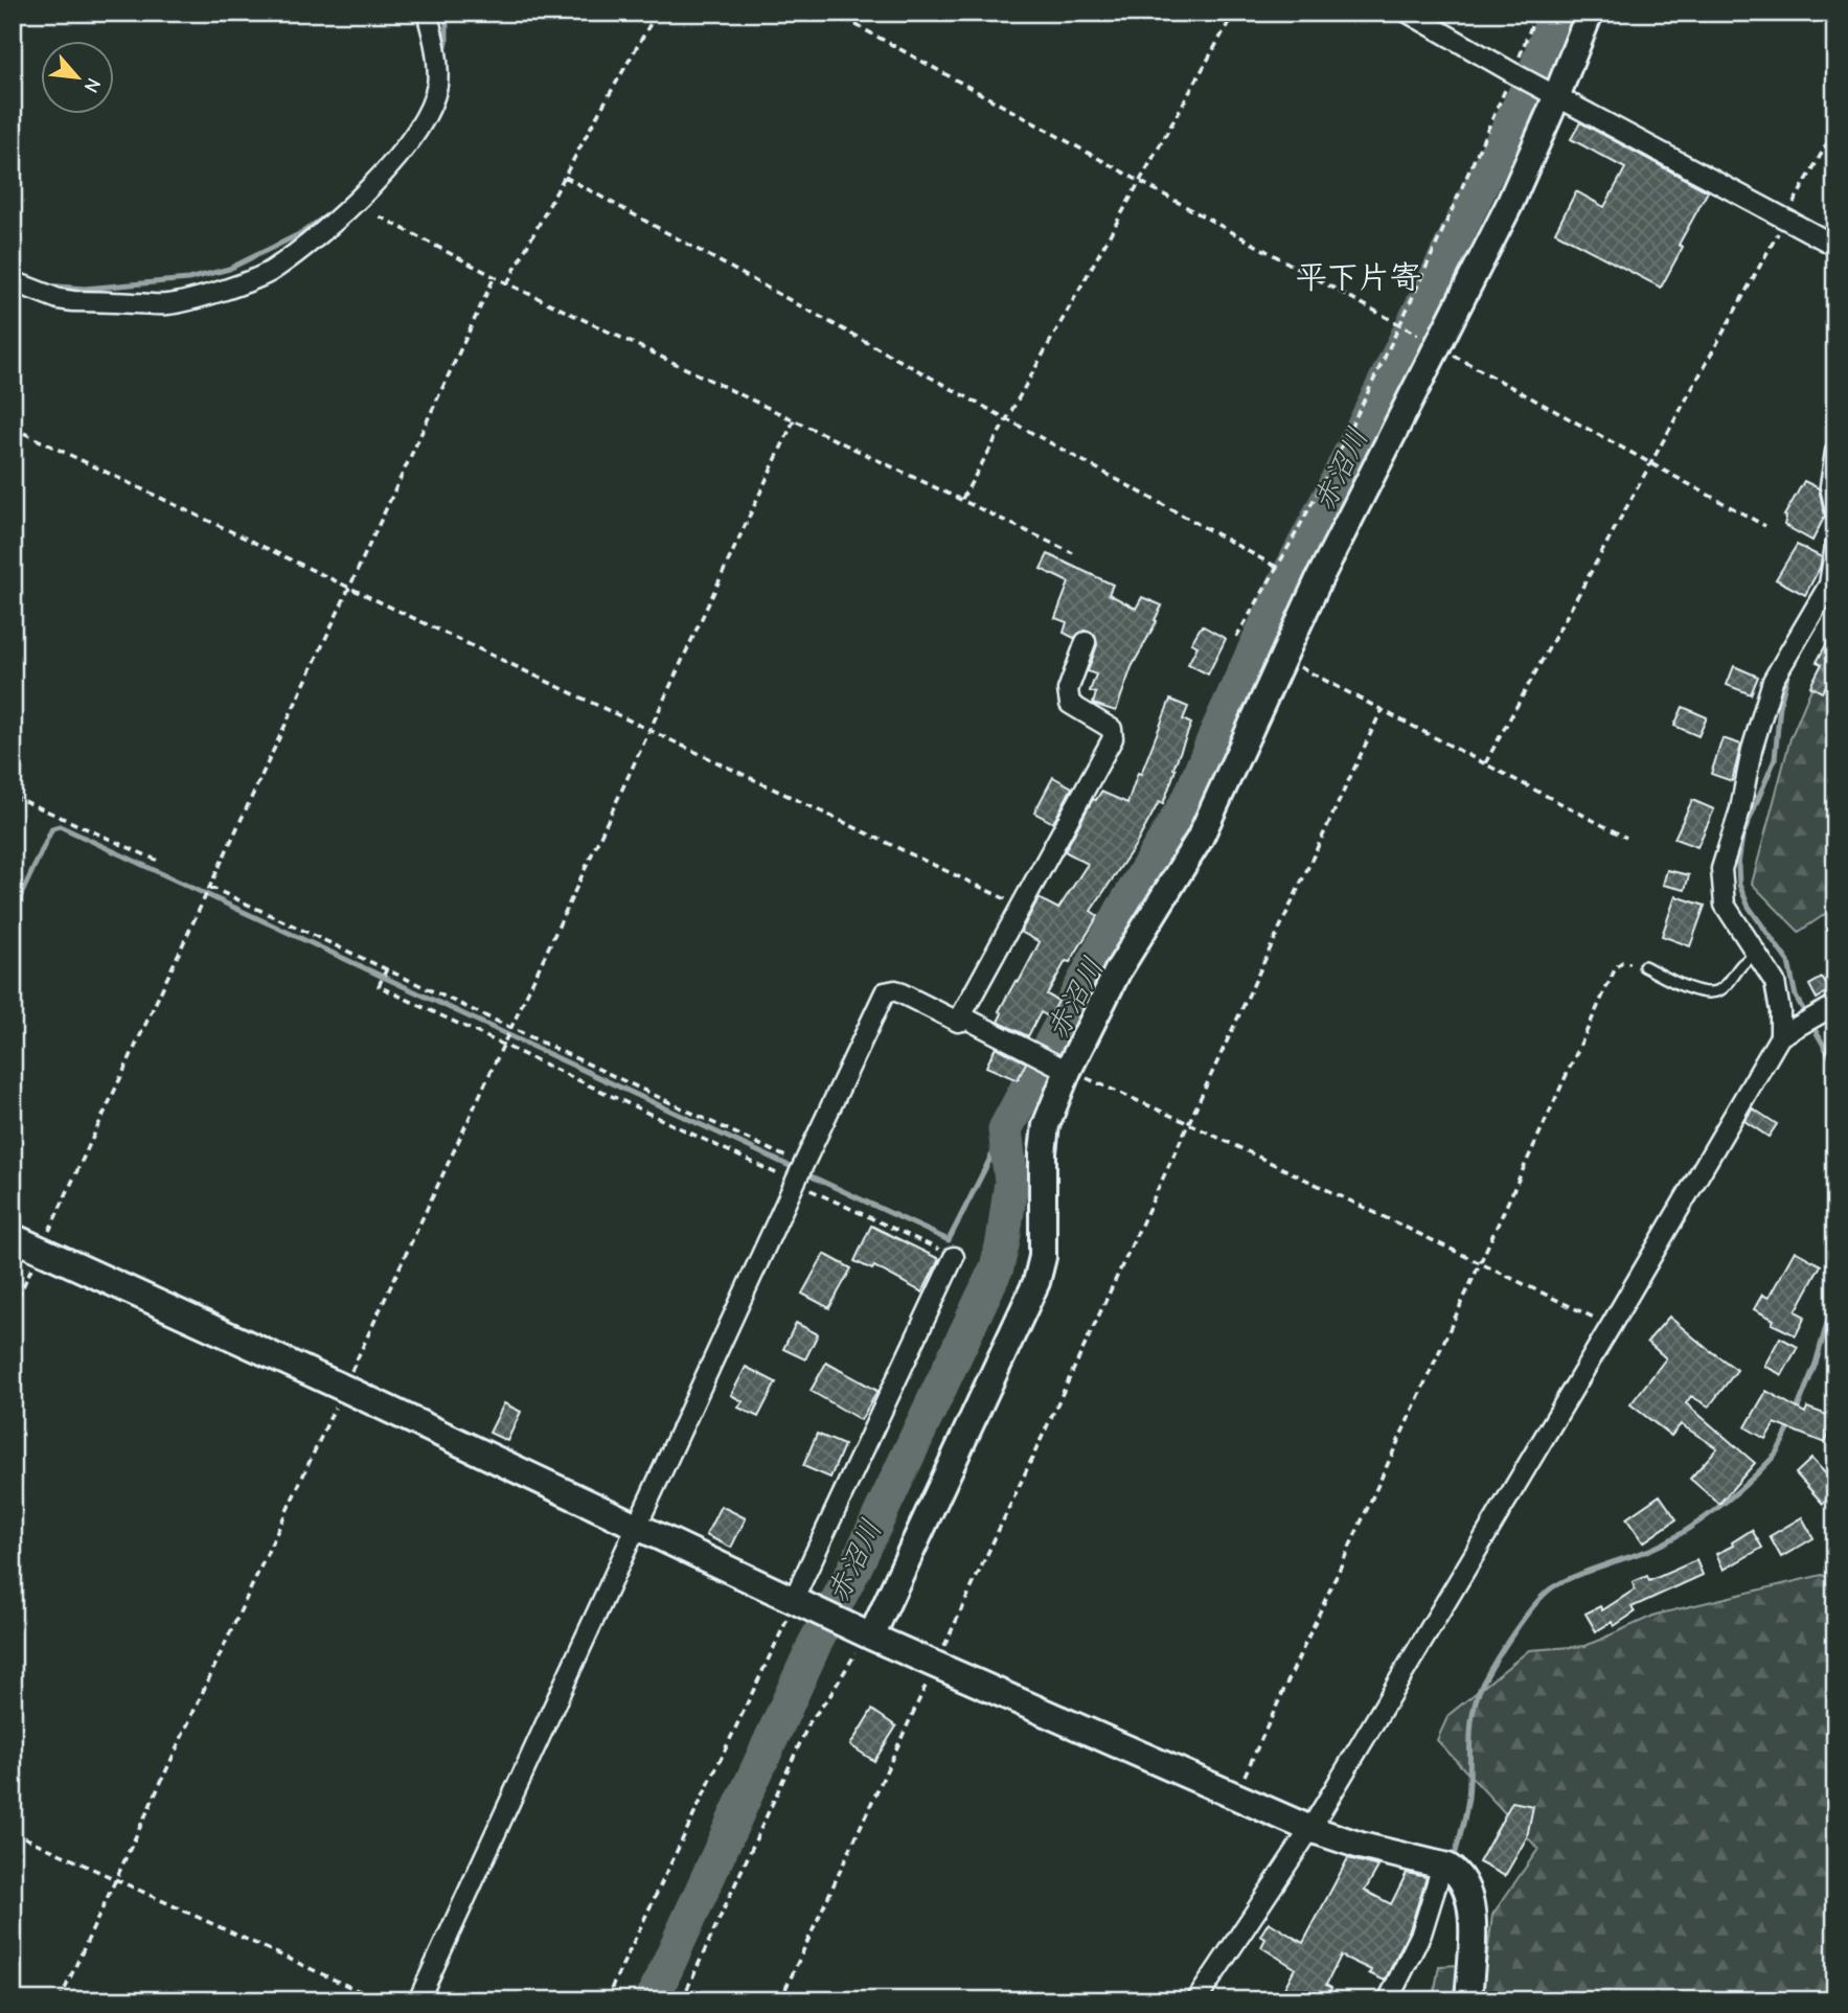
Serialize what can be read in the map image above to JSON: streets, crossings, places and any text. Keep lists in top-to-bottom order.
{
  "districts": ["平下片寄"],
  "water": ["赤沼川"],
  "north": "bottom right"
}
